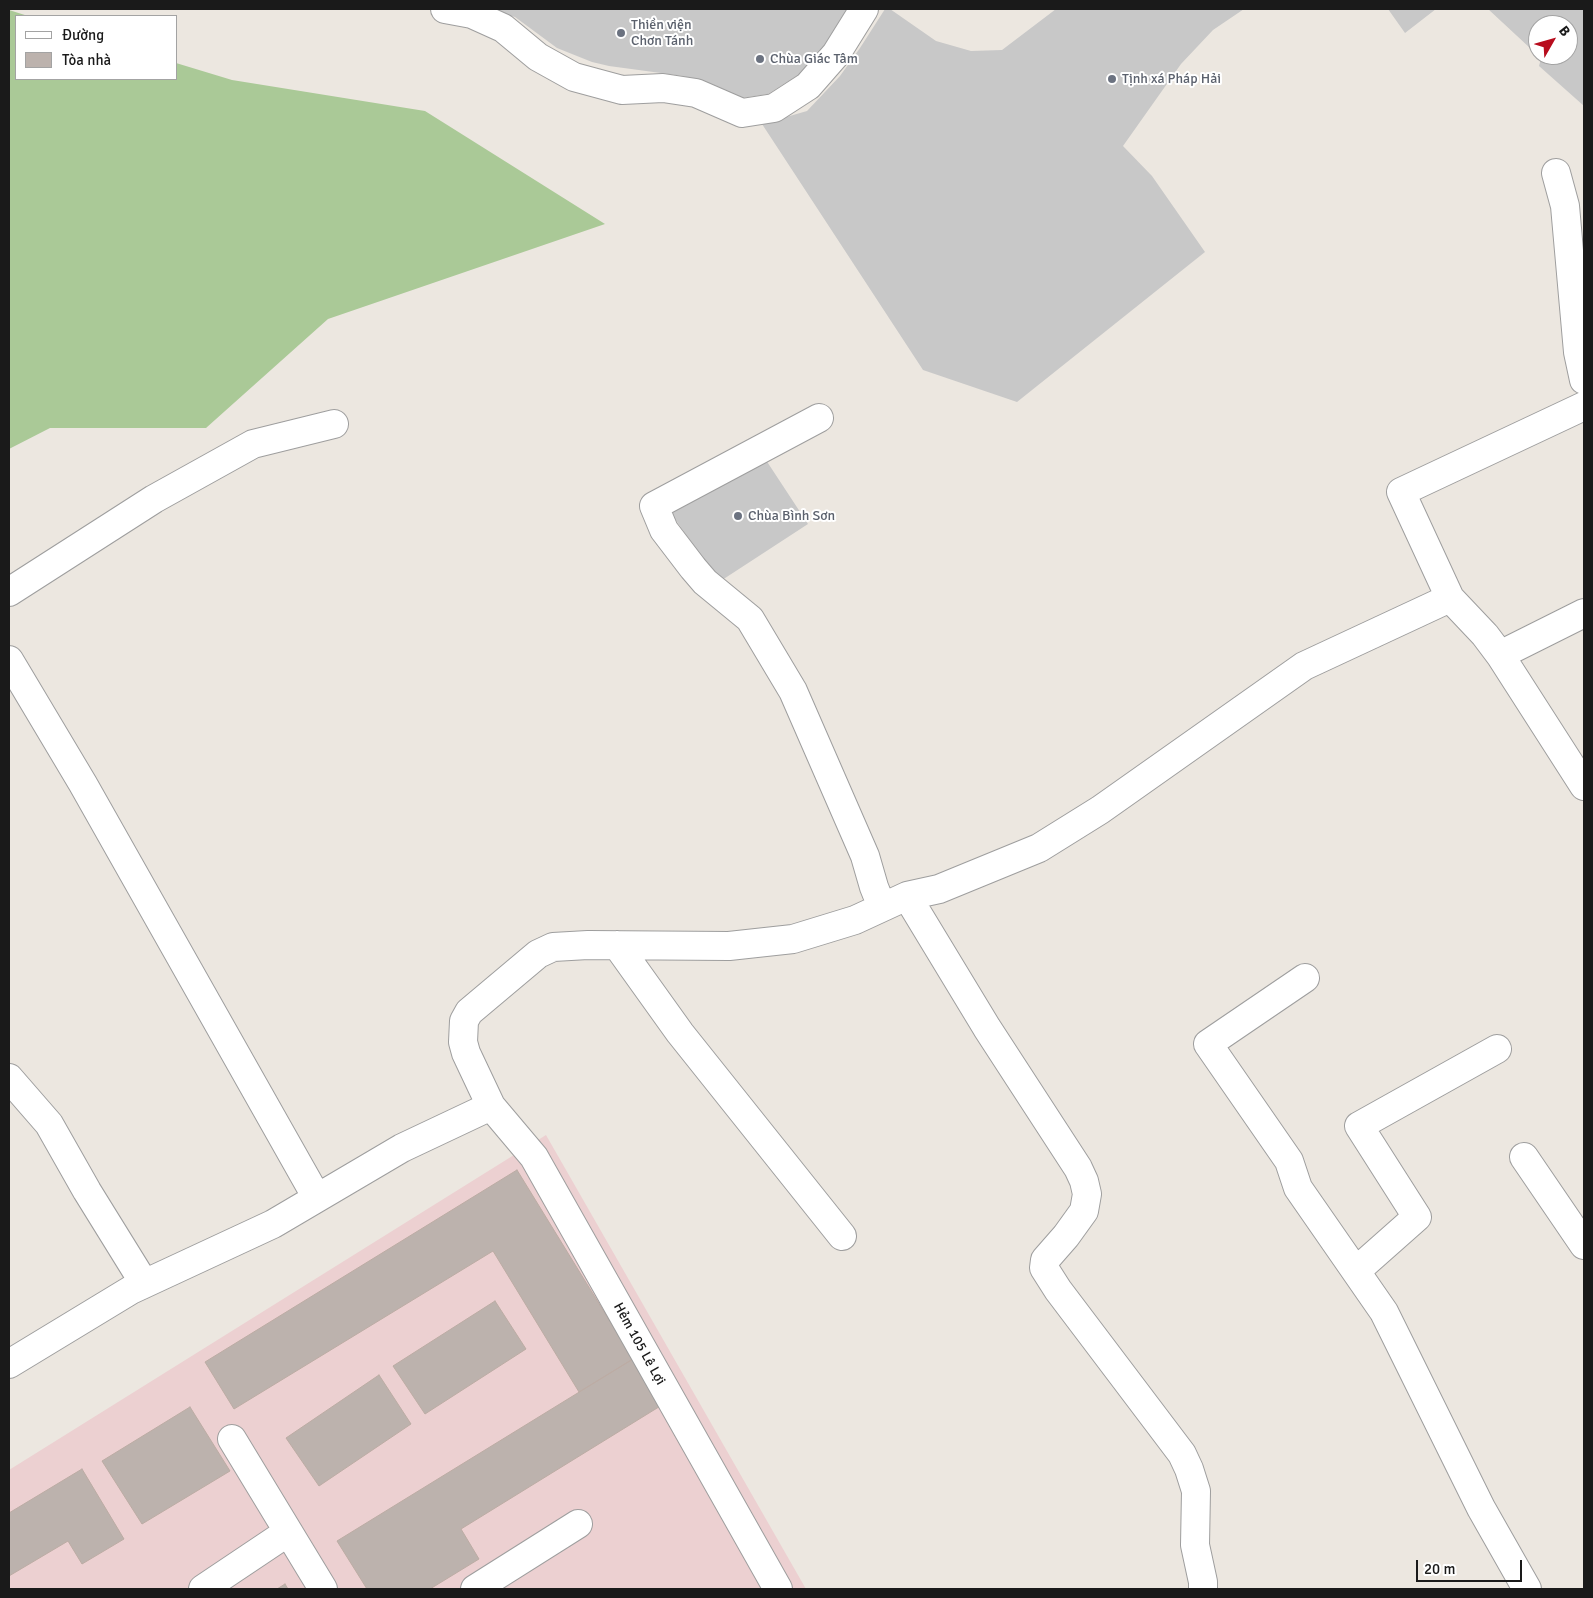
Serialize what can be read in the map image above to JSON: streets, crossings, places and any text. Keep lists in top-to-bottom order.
{
  "streets": {
    "street": ["Hẻm 105 Lê Lợi"]
  },
  "places": [
    "Thiền viện Chơn Tánh",
    "Chùa Giác Tâm",
    "Tịnh xá Pháp Hải",
    "Chùa Bình Sơn"
  ],
  "legend": ["Đường", "Tòa nhà"],
  "scale_bar": "20 m",
  "north": "top right"
}
